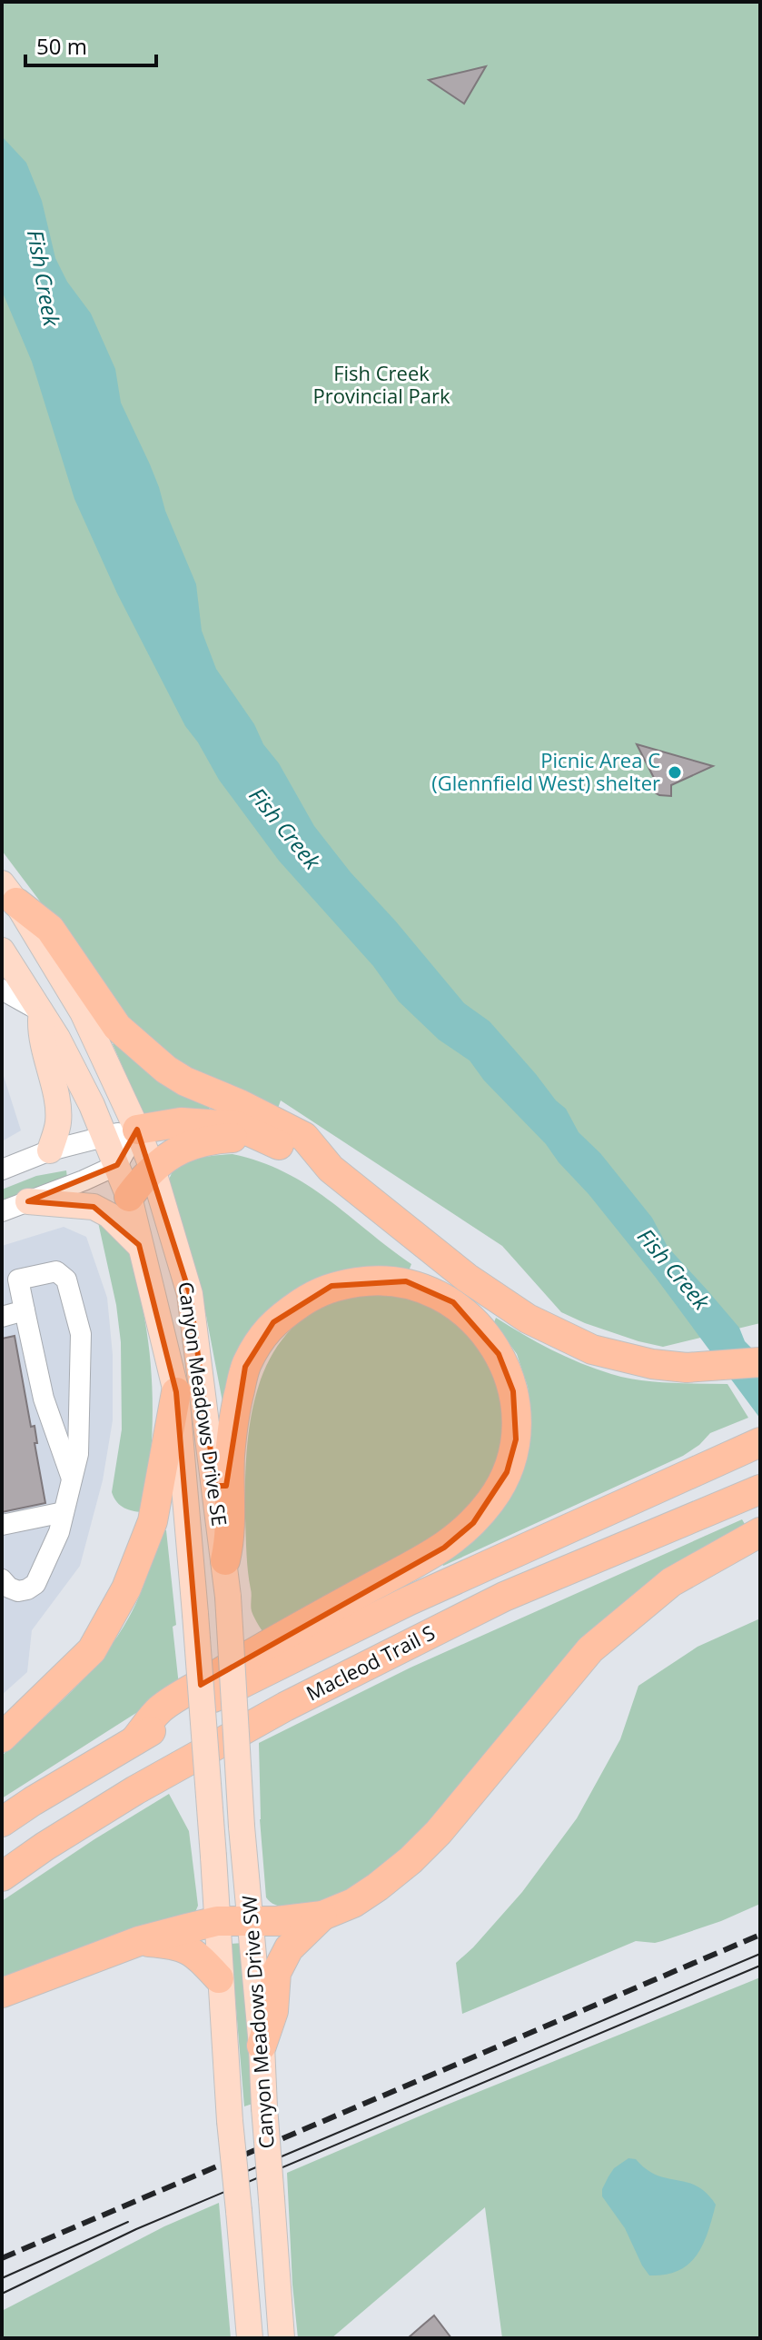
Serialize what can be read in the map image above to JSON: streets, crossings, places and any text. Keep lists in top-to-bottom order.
{
  "streets": {
    "highway": ["Macleod Trail S"],
    "main road": ["Canyon Meadows Drive SE", "Canyon Meadows Drive SW"]
  },
  "crossings": [
    ["Canyon Meadows Drive SE", "Canyon Meadows Drive SW"]
  ],
  "water": ["Fish Creek"],
  "parks": ["Fish Creek Provincial Park"],
  "places": ["Picnic Area C (Glennfield West) shelter"],
  "scale_bar": "50 m"
}
